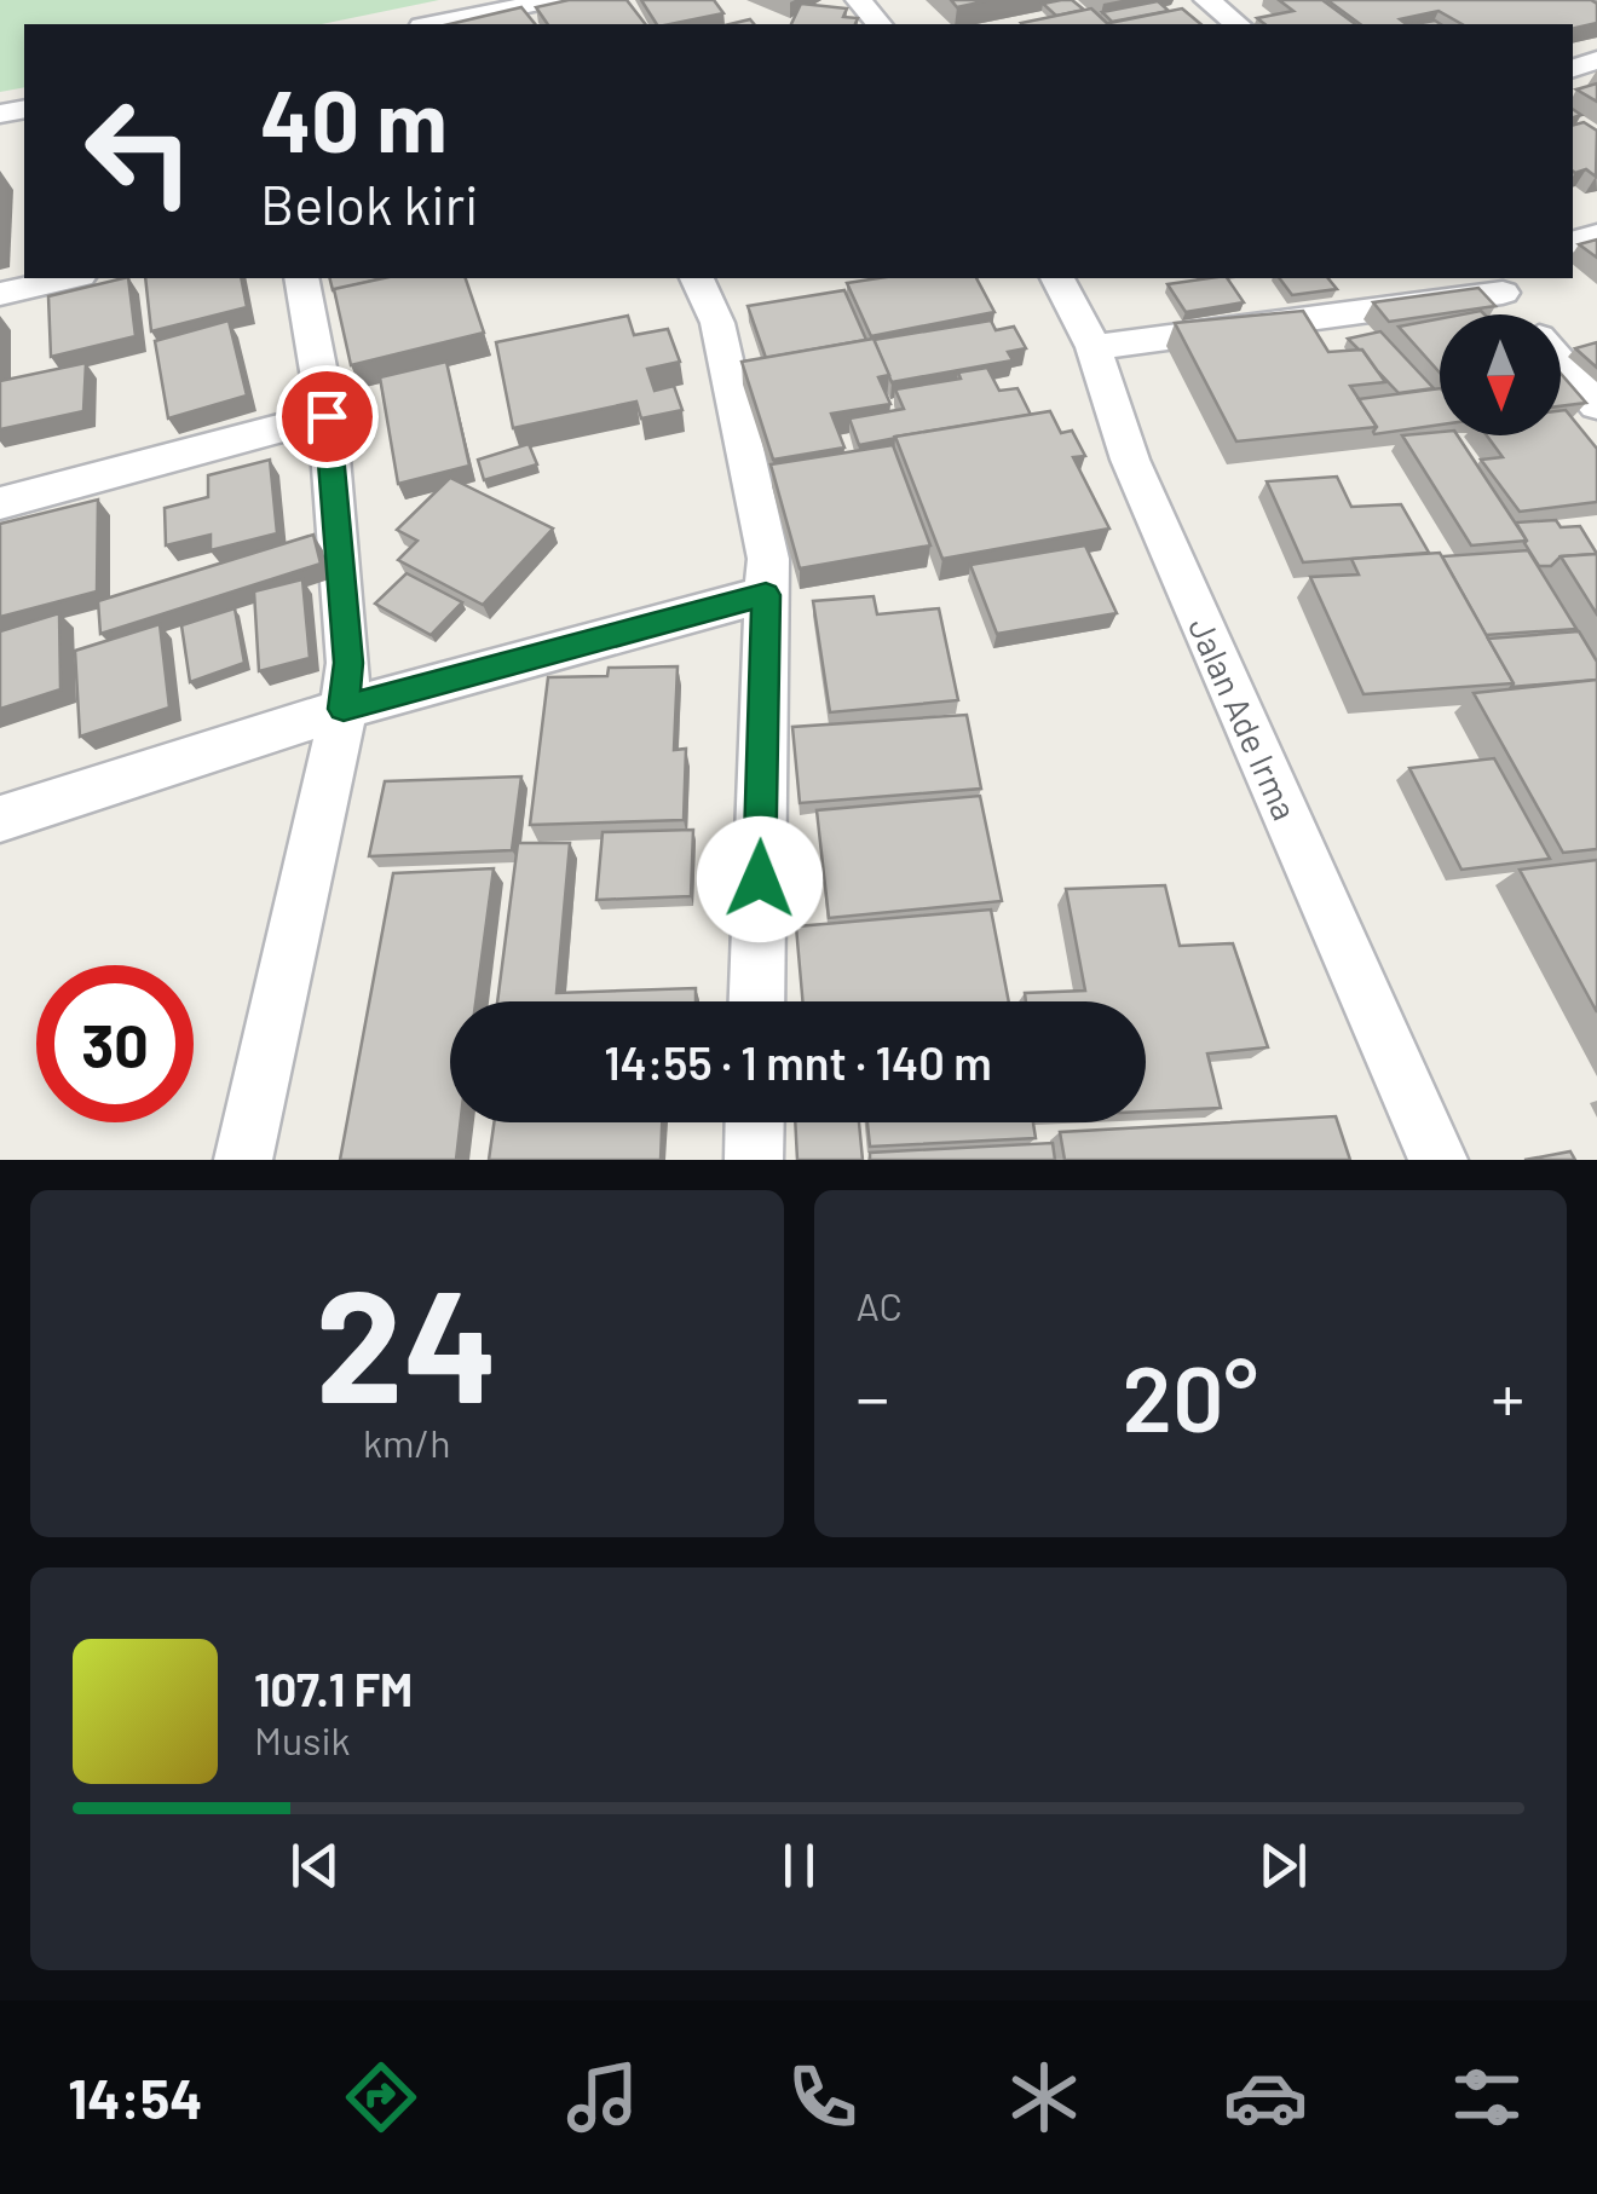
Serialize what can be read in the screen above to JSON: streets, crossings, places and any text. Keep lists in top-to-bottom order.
{
  "streets": {
    "street": ["Jalan Ade Irma"]
  },
  "north": "bottom",
  "page": {
    "turn": ["40 m", "Belok kiri"],
    "limit": "30",
    "trip": "14:55 · 1 mnt · 140 m",
    "tile": [
      ["24", "km/h"],
      "AC"
    ],
    "heat": ["−", "20°", "+"],
    "song": ["107.1 FM", "Musik"],
    "tabs": "14:54"
  }
}
